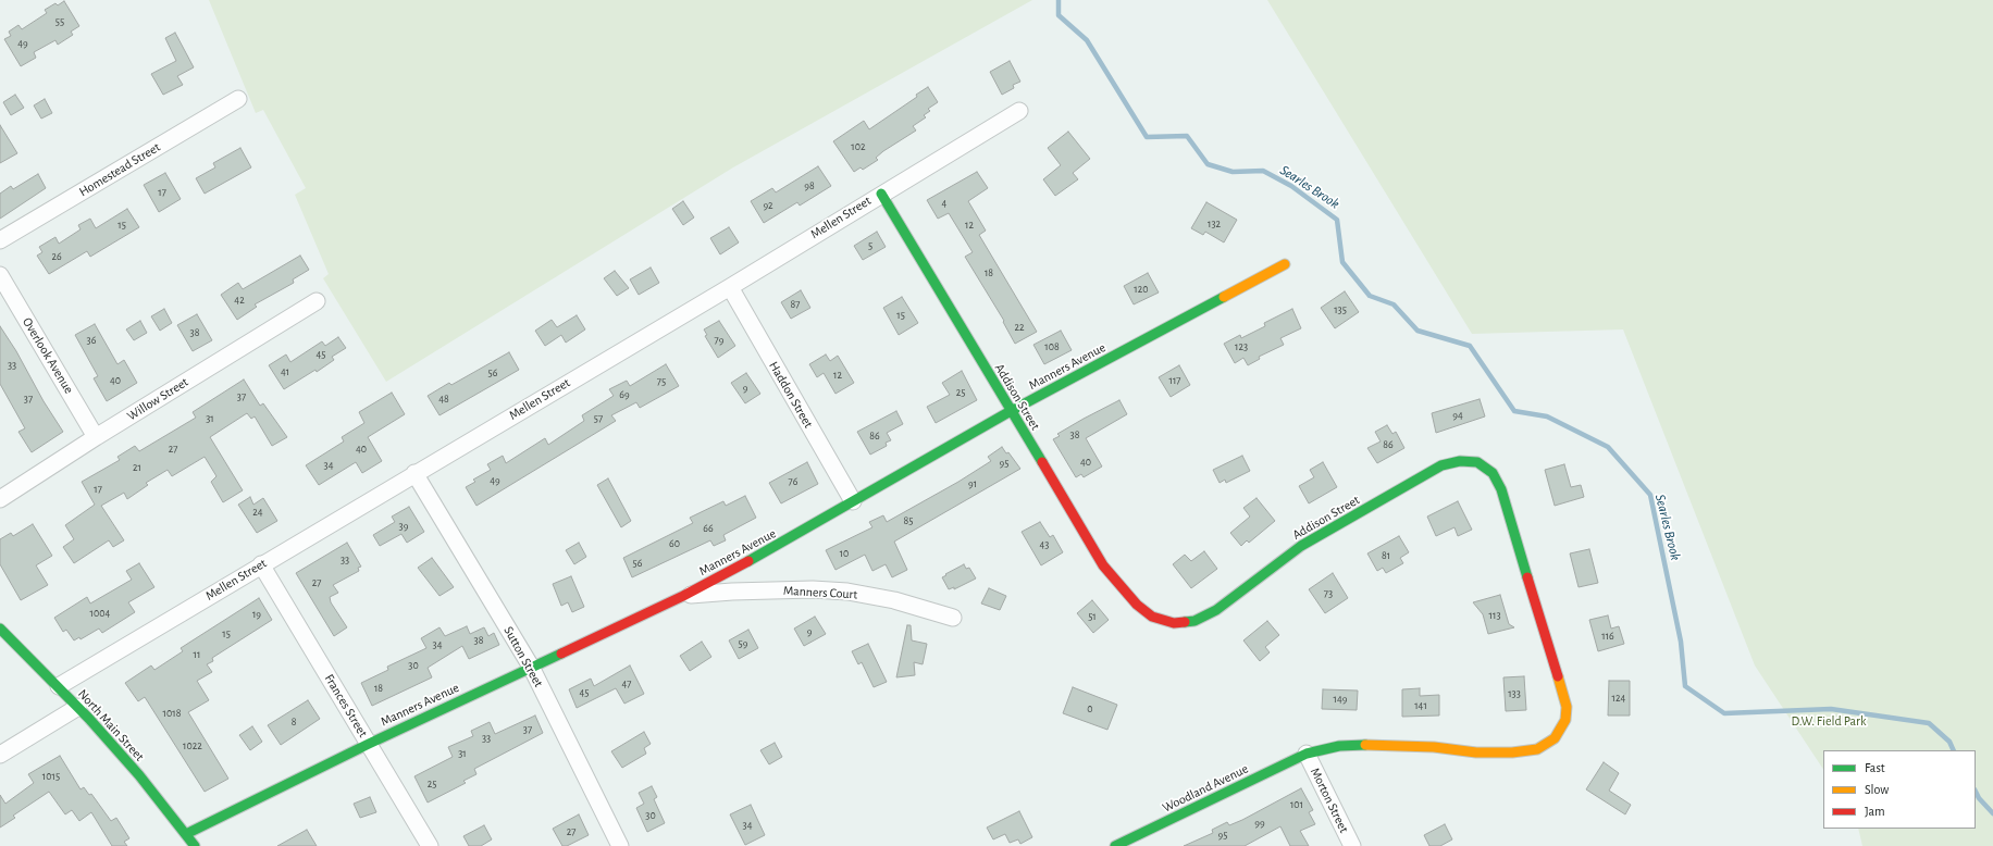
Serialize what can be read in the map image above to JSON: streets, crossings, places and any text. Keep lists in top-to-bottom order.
{
  "streets": {
    "street": [
      "Homestead Street",
      "Mellen Street",
      "Overlook Avenue",
      "Manners Avenue",
      "Haddon Street",
      "Addison Street",
      "Willow Street",
      "Manners Court",
      "Sutton Street",
      "Frances Street",
      "North Main Street",
      "Woodland Avenue",
      "Morton Street"
    ]
  },
  "crossings": [
    ["Mellen Street", "Haddon Street"],
    ["Mellen Street", "Addison Street"],
    ["Mellen Street", "Sutton Street"],
    ["Mellen Street", "Frances Street"],
    ["Mellen Street", "North Main Street"],
    ["Overlook Avenue", "Willow Street"],
    ["Manners Avenue", "Haddon Street"],
    ["Manners Avenue", "Addison Street"],
    ["Manners Avenue", "Manners Court"],
    ["Manners Avenue", "Sutton Street"],
    ["Manners Avenue", "Frances Street"],
    ["Manners Avenue", "North Main Street"],
    ["Addison Street", "Woodland Avenue"],
    ["Addison Street", "Morton Street"],
    ["Woodland Avenue", "Morton Street"]
  ],
  "water": ["Searles Brook"],
  "parks": ["D.W. Field Park"],
  "house_numbers": [
    "55",
    "49",
    "102",
    "98",
    "17",
    "4",
    "92",
    "132",
    "15",
    "12",
    "5",
    "26",
    "18",
    "120",
    "42",
    "87",
    "135",
    "15",
    "22",
    "38",
    "36",
    "79",
    "108",
    "123",
    "45",
    "33",
    "41",
    "56",
    "12",
    "40",
    "117",
    "75",
    "9",
    "25",
    "69",
    "37",
    "37",
    "48",
    "94",
    "31",
    "57",
    "38",
    "86",
    "86",
    "27",
    "40",
    "40",
    "95",
    "34",
    "21",
    "49",
    "76",
    "91",
    "17",
    "24",
    "85",
    "39",
    "66",
    "60",
    "43",
    "10",
    "81",
    "33",
    "56",
    "27",
    "73",
    "1004",
    "19",
    "113",
    "51",
    "9",
    "15",
    "116",
    "38",
    "59",
    "34",
    "11",
    "30",
    "47",
    "18",
    "45",
    "133",
    "124",
    "149",
    "141",
    "0",
    "1018",
    "8",
    "37",
    "33",
    "1022",
    "31",
    "1015",
    "25",
    "101",
    "30",
    "99",
    "34",
    "27",
    "95"
  ],
  "legend": ["Fast", "Slow", "Jam"]
}
